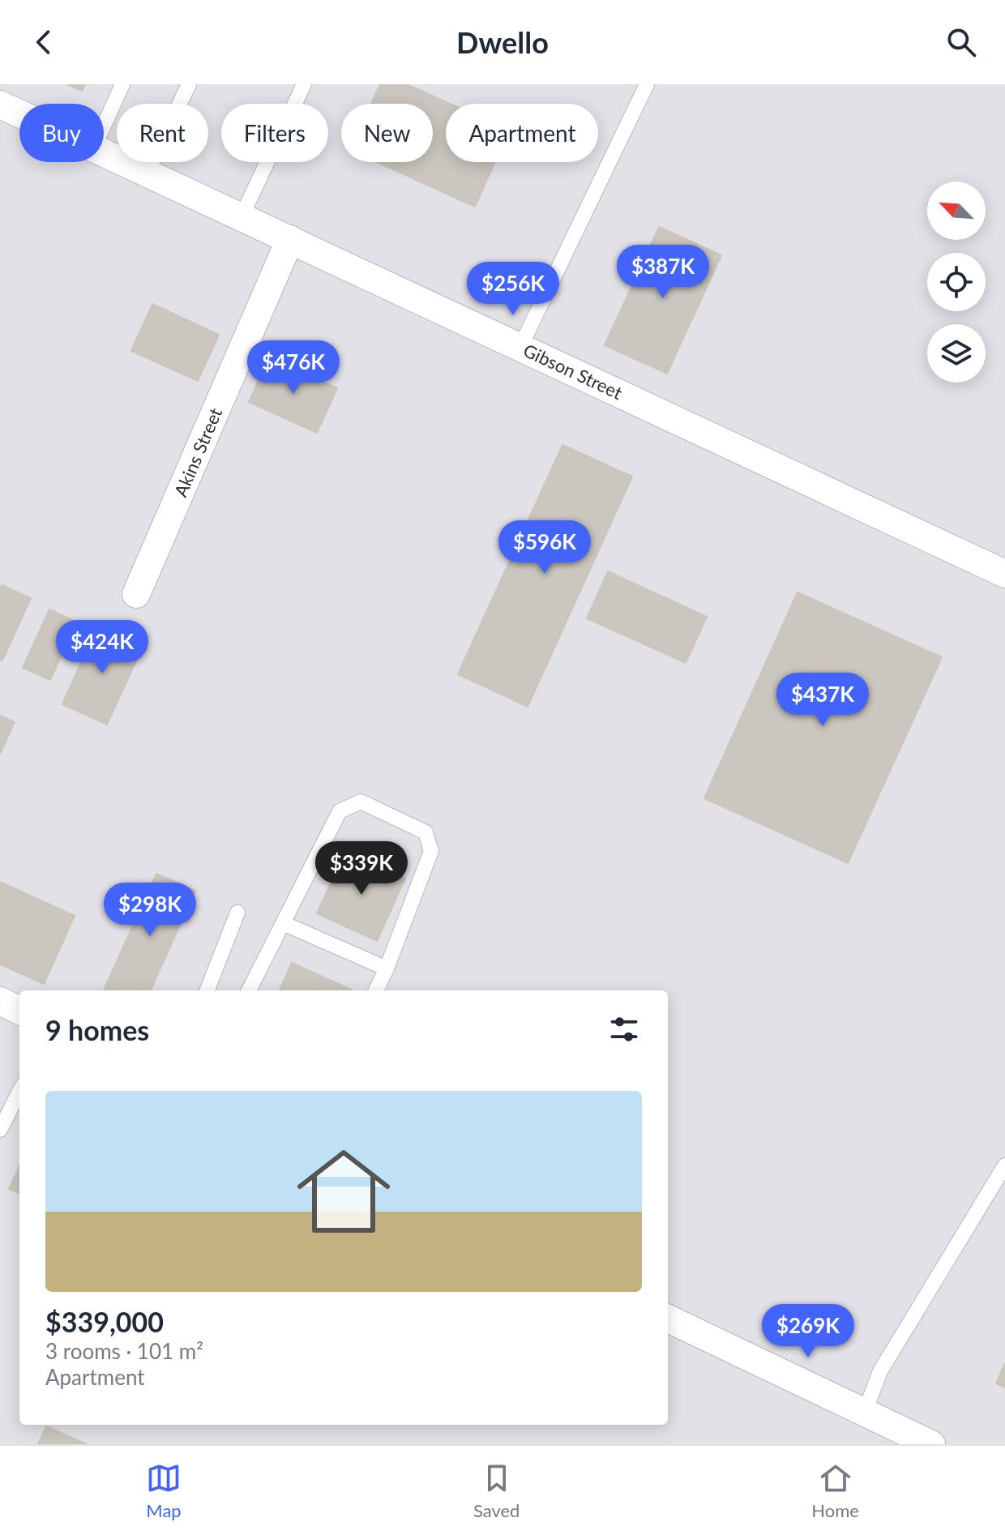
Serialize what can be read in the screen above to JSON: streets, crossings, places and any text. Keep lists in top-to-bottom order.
{
  "streets": {
    "street": ["Gibson Street", "Akins Street"]
  },
  "crossings": [
    ["Gibson Street", "Akins Street"]
  ],
  "north": "top left",
  "page": {
    "header": "Dwello",
    "chip": [
      "Buy",
      "Rent",
      "Filters",
      "New",
      "Apartment"
    ],
    "price": [
      "$387K",
      "$256K",
      "$476K",
      "$596K",
      "$424K",
      "$437K",
      "$339K",
      "$298K",
      "$269K"
    ],
    "heading": "9 homes",
    "list": [
      {
        "name": "$339,000",
        "note": "3 rooms · 101 m² · Apartment"
      }
    ],
    "tabs": ["Map", "Saved", "Home"]
  }
}
